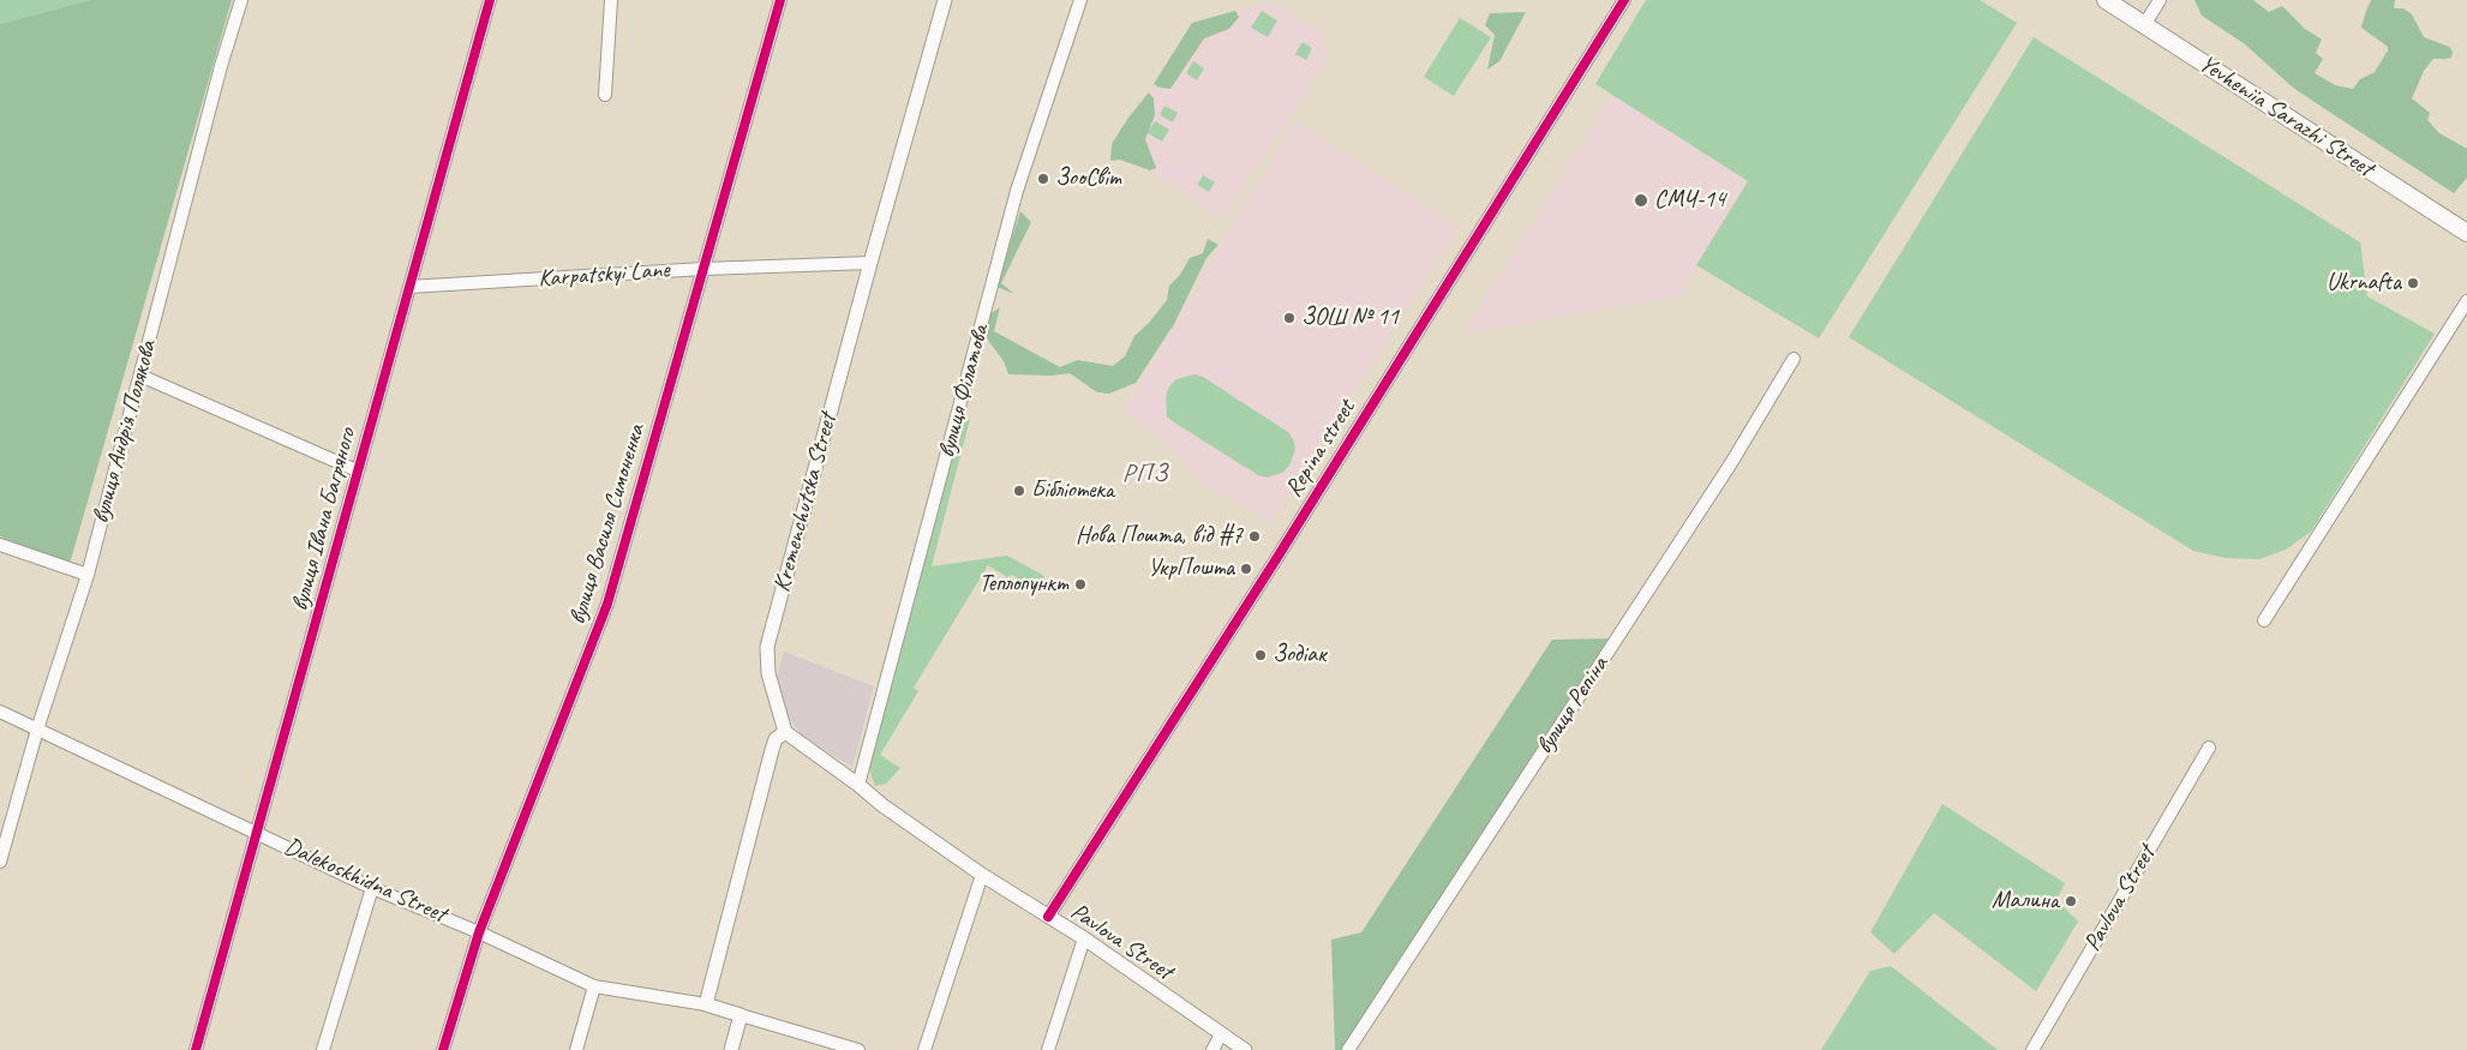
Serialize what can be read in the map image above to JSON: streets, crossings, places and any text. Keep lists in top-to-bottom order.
{
  "streets": {
    "main road": ["Yevheniia Sarazhi Street"],
    "street": [
      "Karpatskyi Lane",
      "вулиця Філатова",
      "вулиця Андрія Полякова",
      "Repina street",
      "Kremenchutska Street",
      "вулиця Івана Багряного",
      "вулиця Василя Симоненка",
      "вулиця Рєпіна",
      "Dalekoskhidna Street",
      "Pavlova Street"
    ]
  },
  "crossings": [
    ["Karpatskyi Lane", "Kremenchutska Street"],
    ["Karpatskyi Lane", "вулиця Івана Багряного"],
    ["Karpatskyi Lane", "вулиця Василя Симоненка"],
    ["вулиця Філатова", "Pavlova Street"],
    ["вулиця Андрія Полякова", "Dalekoskhidna Street"],
    ["Repina street", "Pavlova Street"],
    ["Kremenchutska Street", "Pavlova Street"],
    ["вулиця Івана Багряного", "Dalekoskhidna Street"],
    ["вулиця Василя Симоненка", "Dalekoskhidna Street"]
  ],
  "districts": ["РПЗ"],
  "places": [
    "ЗооСвiт",
    "СМЧ-14",
    "Ukrnafta",
    "ЗОШ № 11",
    "Бібліотека",
    "Нова Пошта, від #7",
    "УкрПошта",
    "Теплопункт",
    "Зодіак",
    "Малина"
  ]
}
